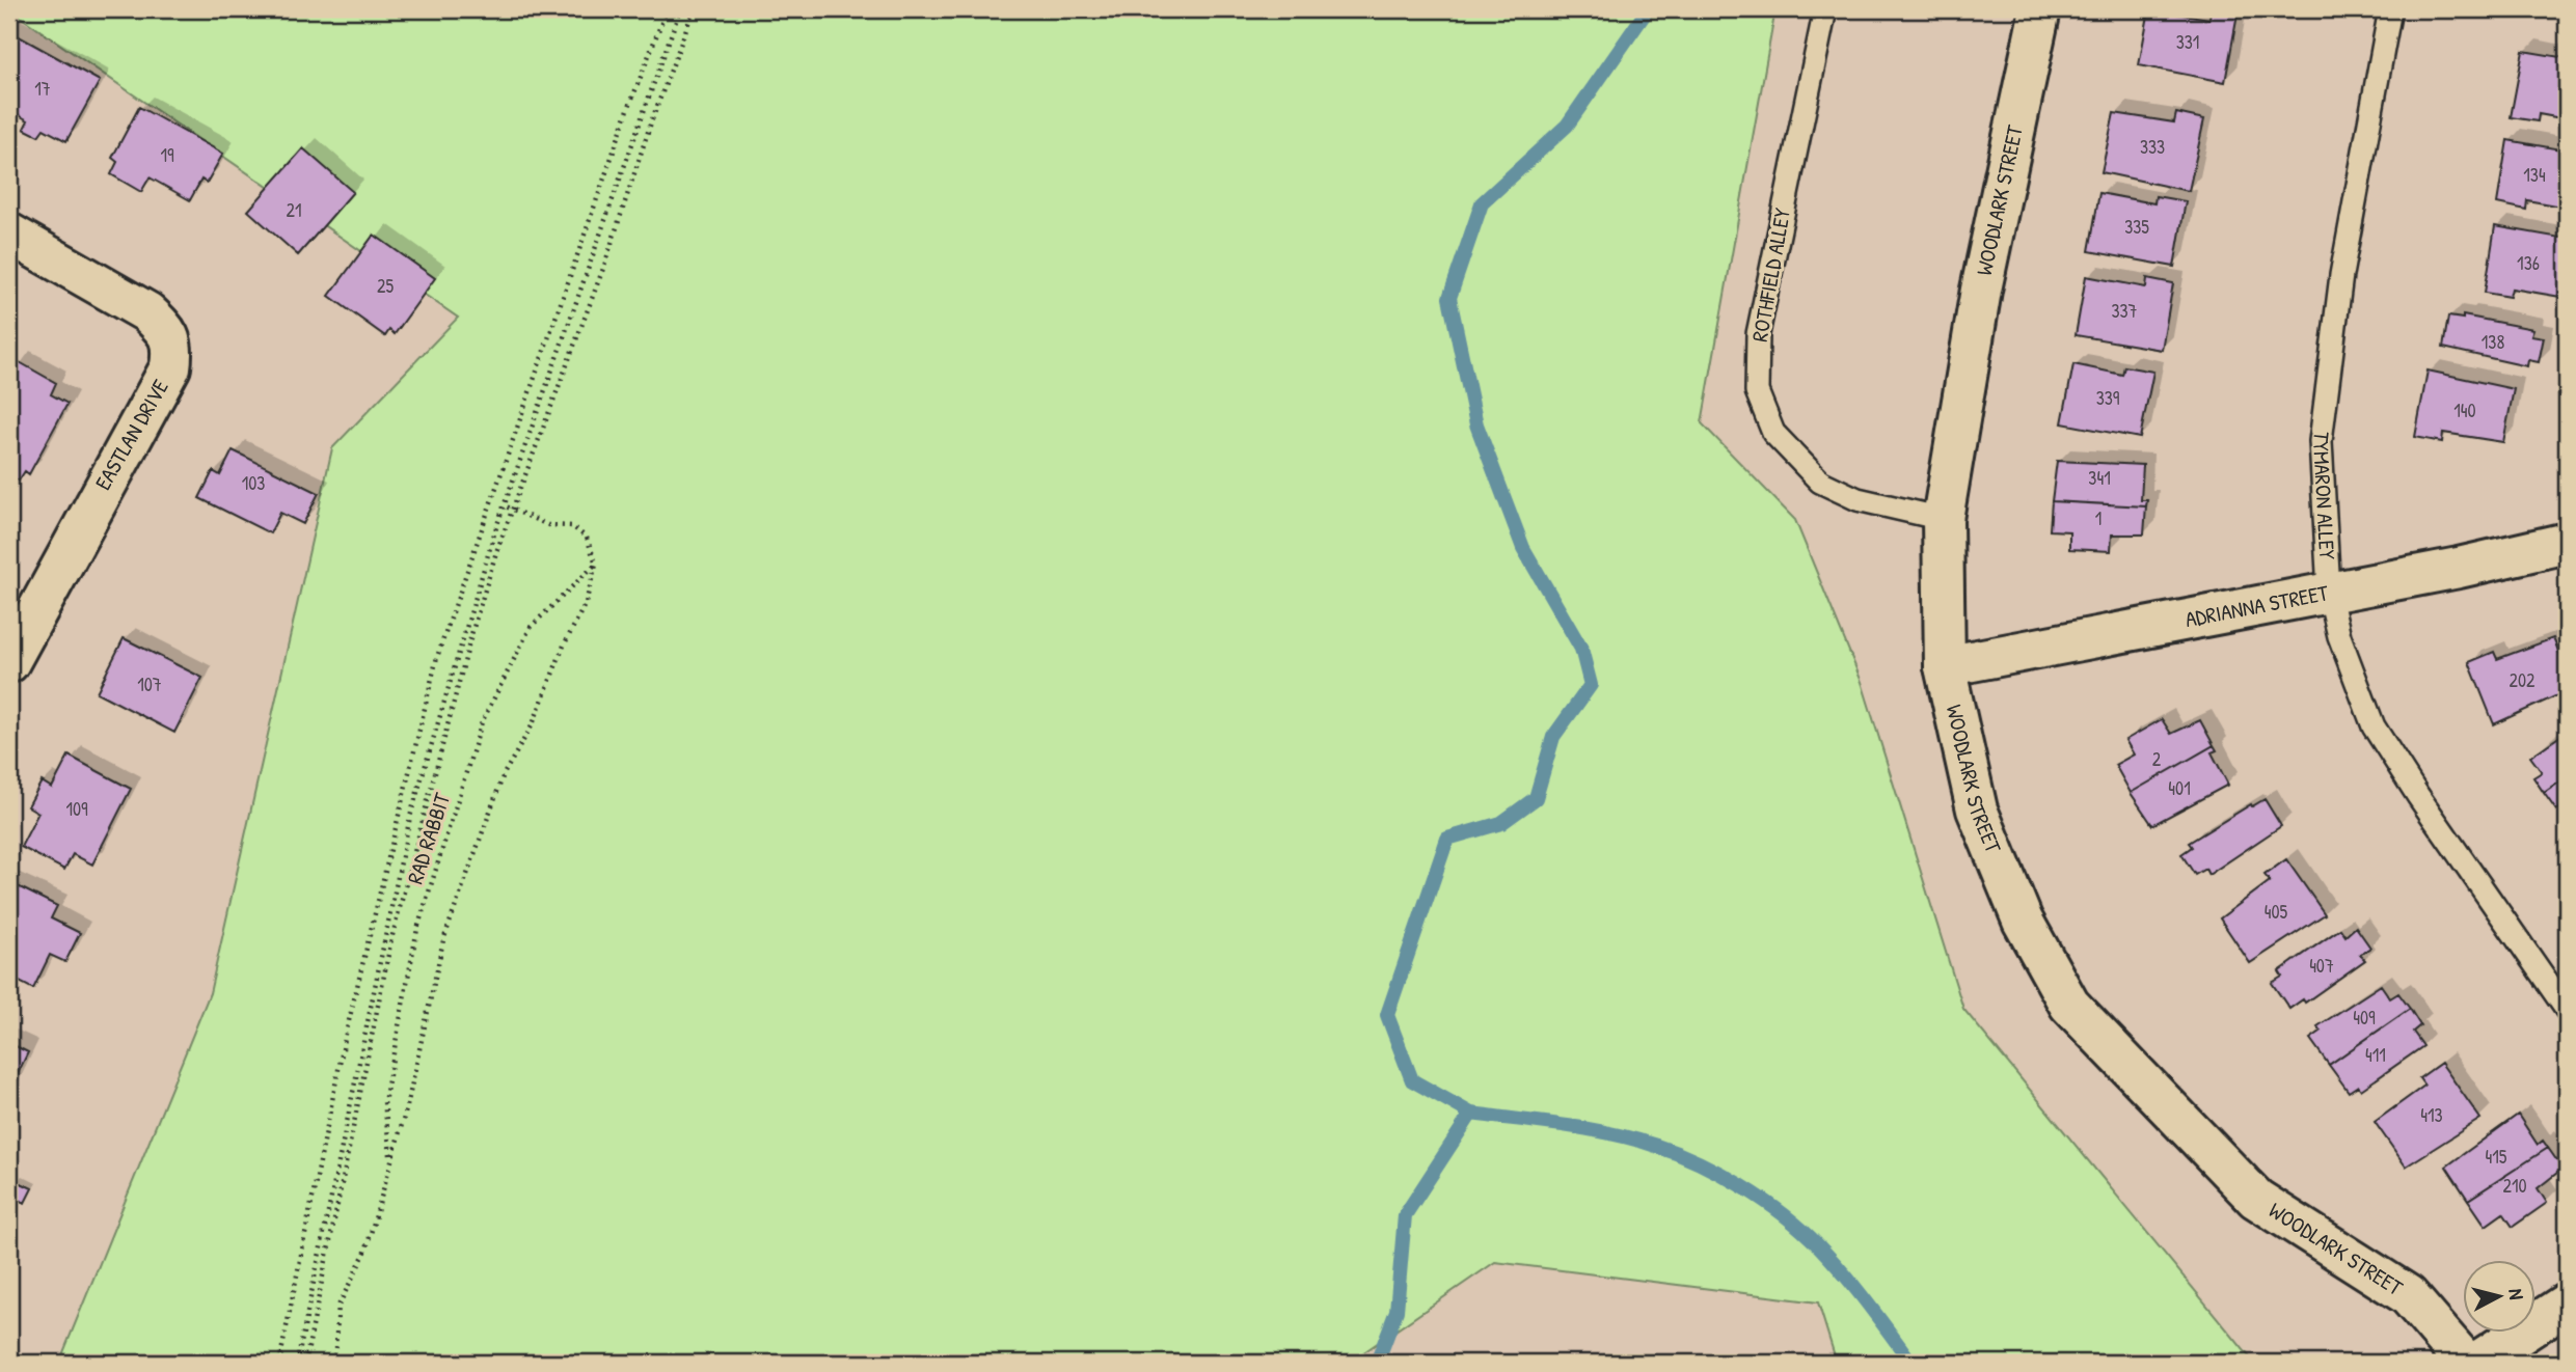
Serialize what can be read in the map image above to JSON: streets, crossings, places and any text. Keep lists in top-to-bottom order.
{
  "streets": {
    "street": ["WOODLARK STREET", "EASTLAN DRIVE", "ADRIANNA STREET"],
    "lane": ["ROTHFIELD ALLEY", "TYMARON ALLEY"],
    "path": ["RAD RABBIT"]
  },
  "crossings": [
    ["WOODLARK STREET", "ROTHFIELD ALLEY"],
    ["WOODLARK STREET", "ADRIANNA STREET"],
    ["TYMARON ALLEY", "ADRIANNA STREET"]
  ],
  "house_numbers": [
    "331",
    "17",
    "333",
    "19",
    "134",
    "21",
    "335",
    "136",
    "25",
    "337",
    "138",
    "339",
    "140",
    "341",
    "103",
    "1",
    "202",
    "107",
    "2",
    "401",
    "109",
    "405",
    "407",
    "409",
    "411",
    "413",
    "415",
    "210"
  ],
  "north": "right"
}
